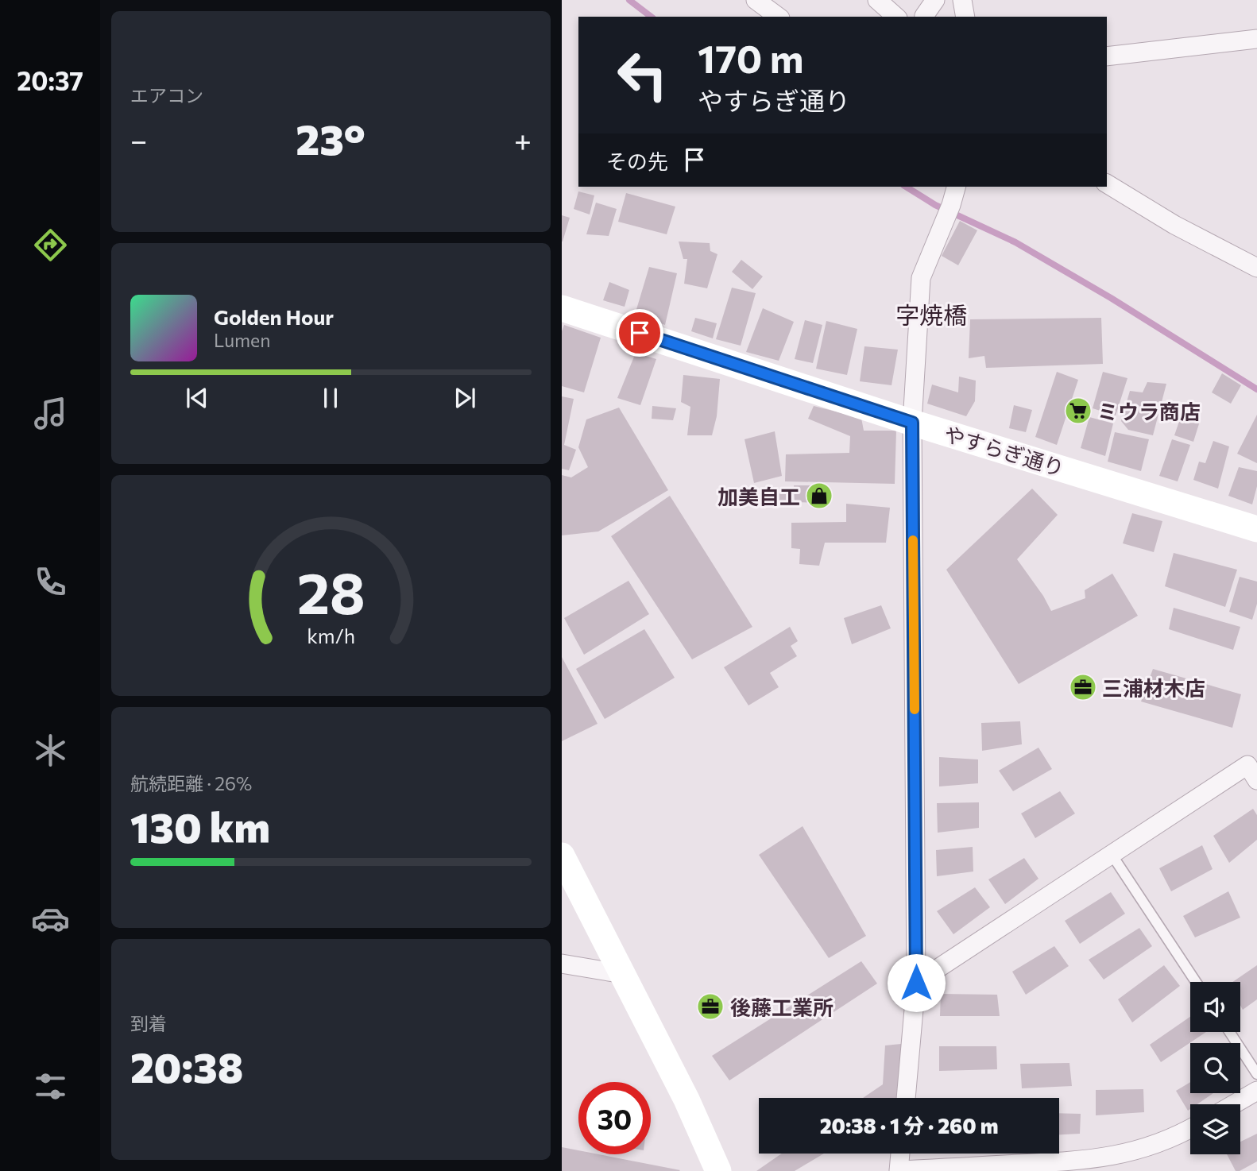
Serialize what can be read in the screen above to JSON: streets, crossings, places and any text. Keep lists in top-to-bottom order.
{
  "streets": {
    "street": ["やすらぎ通り"]
  },
  "districts": ["字焼橋"],
  "places": {
    "supermarket": ["ミウラ商店"],
    "shop": ["加美自工"],
    "office": ["三浦材木店", "後藤工業所"]
  },
  "page": {
    "tabs": "20:37",
    "tile": [
      "エアコン",
      ["航続距離 · 26%", "130 km"],
      ["到着", "20:38"]
    ],
    "turn": ["170 m", "やすらぎ通り"],
    "heat": ["−", "23°", "+"],
    "then": "その先",
    "song": ["Golden Hour", "Lumen"],
    "limit": "30",
    "trip": "20:38 · 1 分 · 260 m",
    "gauge": ["28", "km/h"]
  }
}
